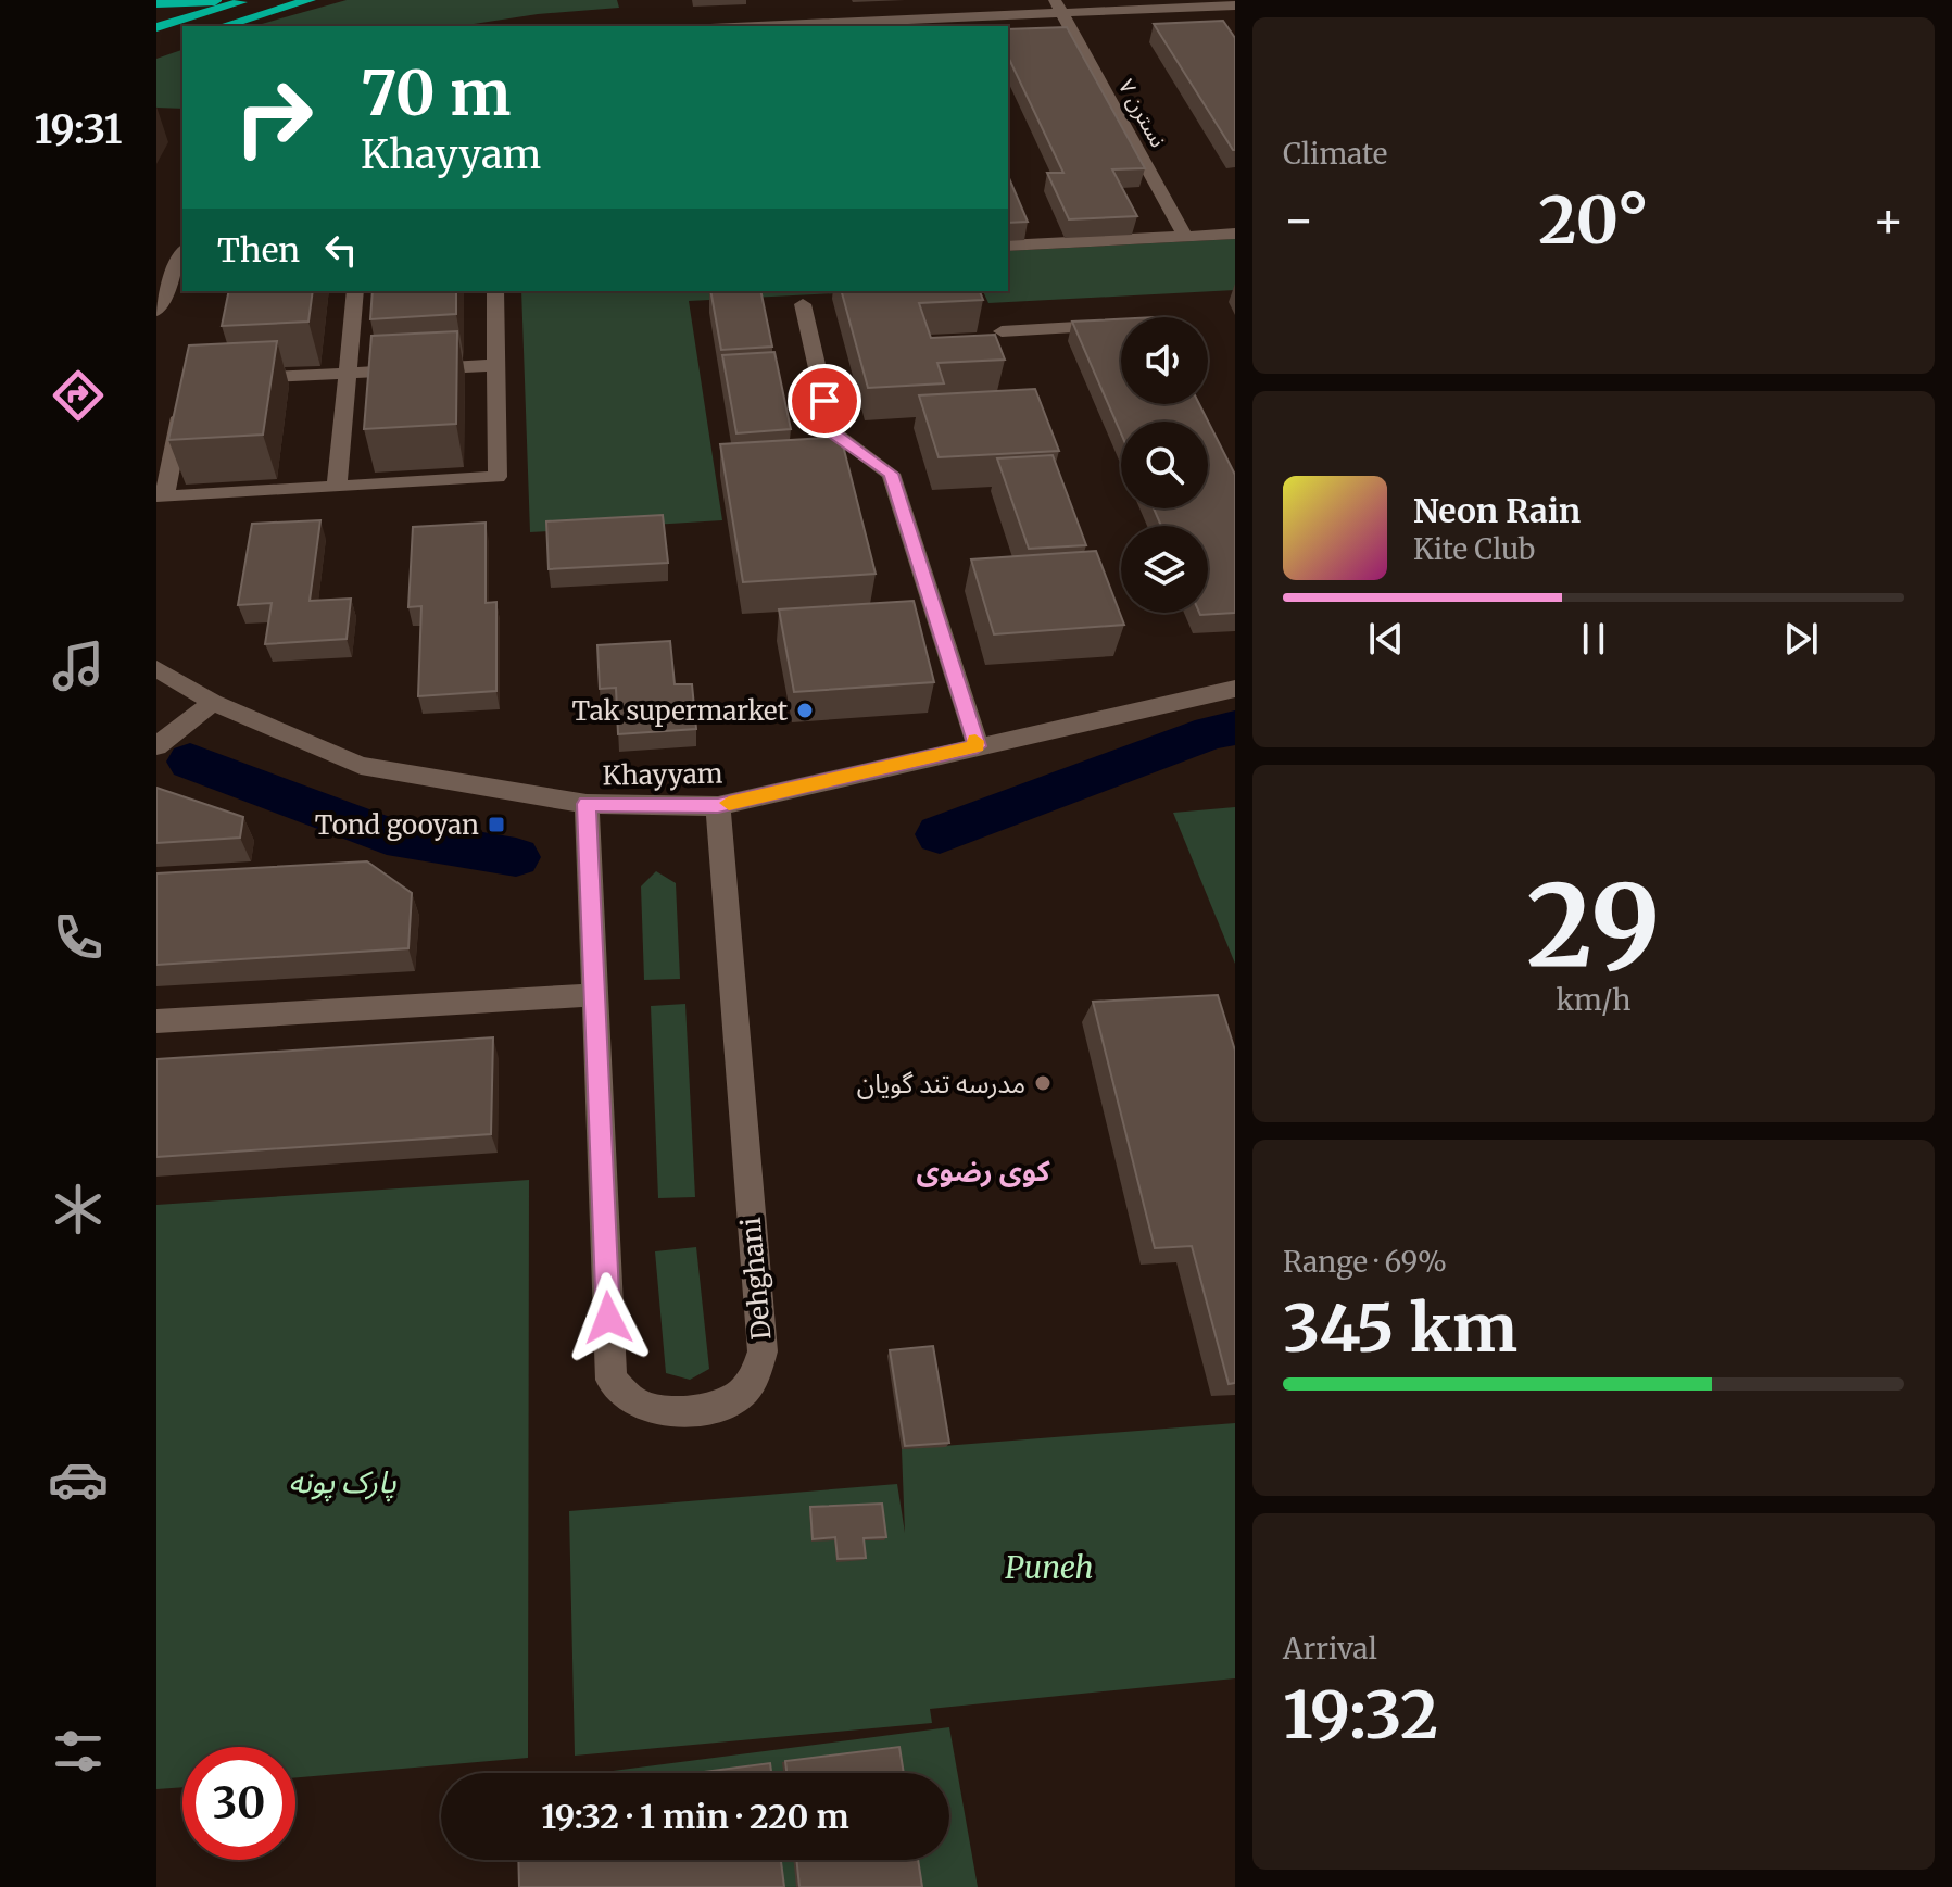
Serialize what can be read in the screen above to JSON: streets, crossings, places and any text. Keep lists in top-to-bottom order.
{
  "streets": {
    "street": ["نسترن ۷", "Khayyam", "Dehghani"]
  },
  "crossings": [
    ["Khayyam", "Dehghani"]
  ],
  "districts": ["کوی رضوی"],
  "parks": ["پارک پونه", "Puneh"],
  "places": {
    "other": ["Tak supermarket", "مدرسه تند گویان"],
    "transit": ["Tond gooyan"]
  },
  "page": {
    "tabs": "19:31",
    "tile": [
      "Climate",
      ["29", "km/h"],
      ["Range · 69%", "345 km"],
      ["Arrival", "19:32"]
    ],
    "turn": ["70 m", "Khayyam"],
    "heat": ["−", "20°", "+"],
    "then": "Then",
    "song": ["Neon Rain", "Kite Club"],
    "limit": "30",
    "trip": "19:32 · 1 min · 220 m"
  }
}
